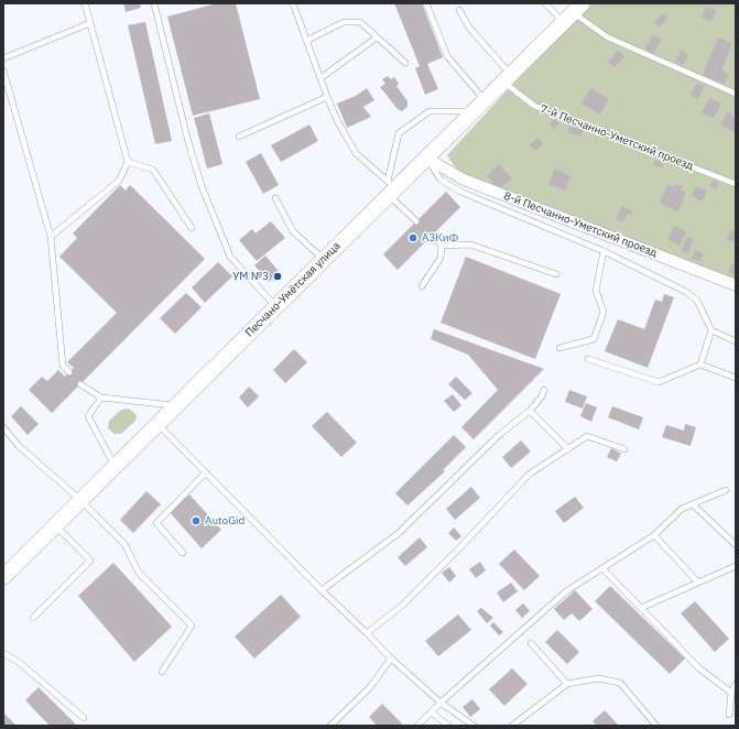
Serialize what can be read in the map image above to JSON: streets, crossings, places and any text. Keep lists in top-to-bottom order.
{
  "streets": {
    "main road": ["Песчано-Умётская улица"],
    "street": ["8-й Песчанно-Уметский проезд"],
    "lane": ["7-й Песчанно-Уметский проезд"]
  },
  "crossings": [
    ["7-й Песчанно-Уметский проезд", "Песчано-Умётская улица"],
    ["8-й Песчанно-Уметский проезд", "Песчано-Умётская улица"]
  ],
  "places": ["АЗКиФ", "УМ №3", "AutoGid"]
}
